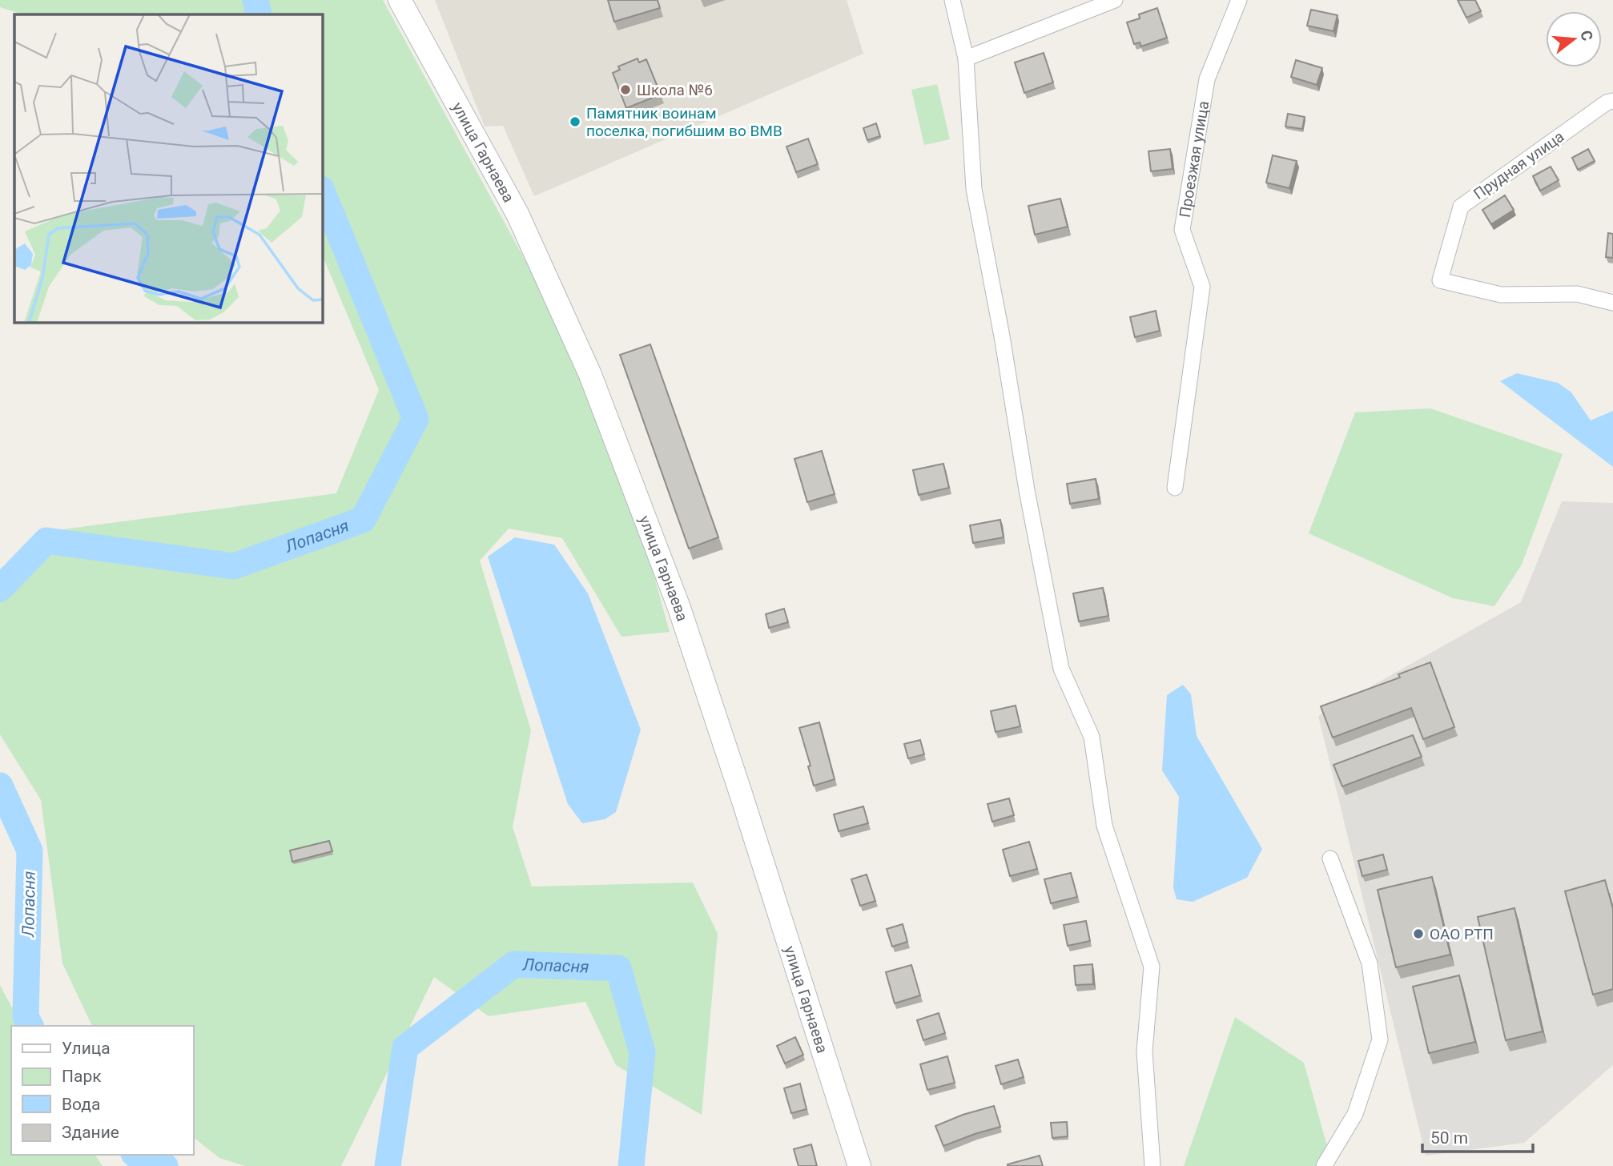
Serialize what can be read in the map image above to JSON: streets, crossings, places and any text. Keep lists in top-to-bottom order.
{
  "streets": {
    "street": ["улица Гарнаева", "Проезжая улица", "Прудная улица"]
  },
  "water": ["Лопасня"],
  "places": ["Школа №6", "Памятник воинам поселка, погибшим во ВМВ", "ОАО РТП"],
  "legend": [
    "Улица",
    "Парк",
    "Вода",
    "Здание"
  ],
  "scale_bar": "50 m",
  "north": "right"
}
